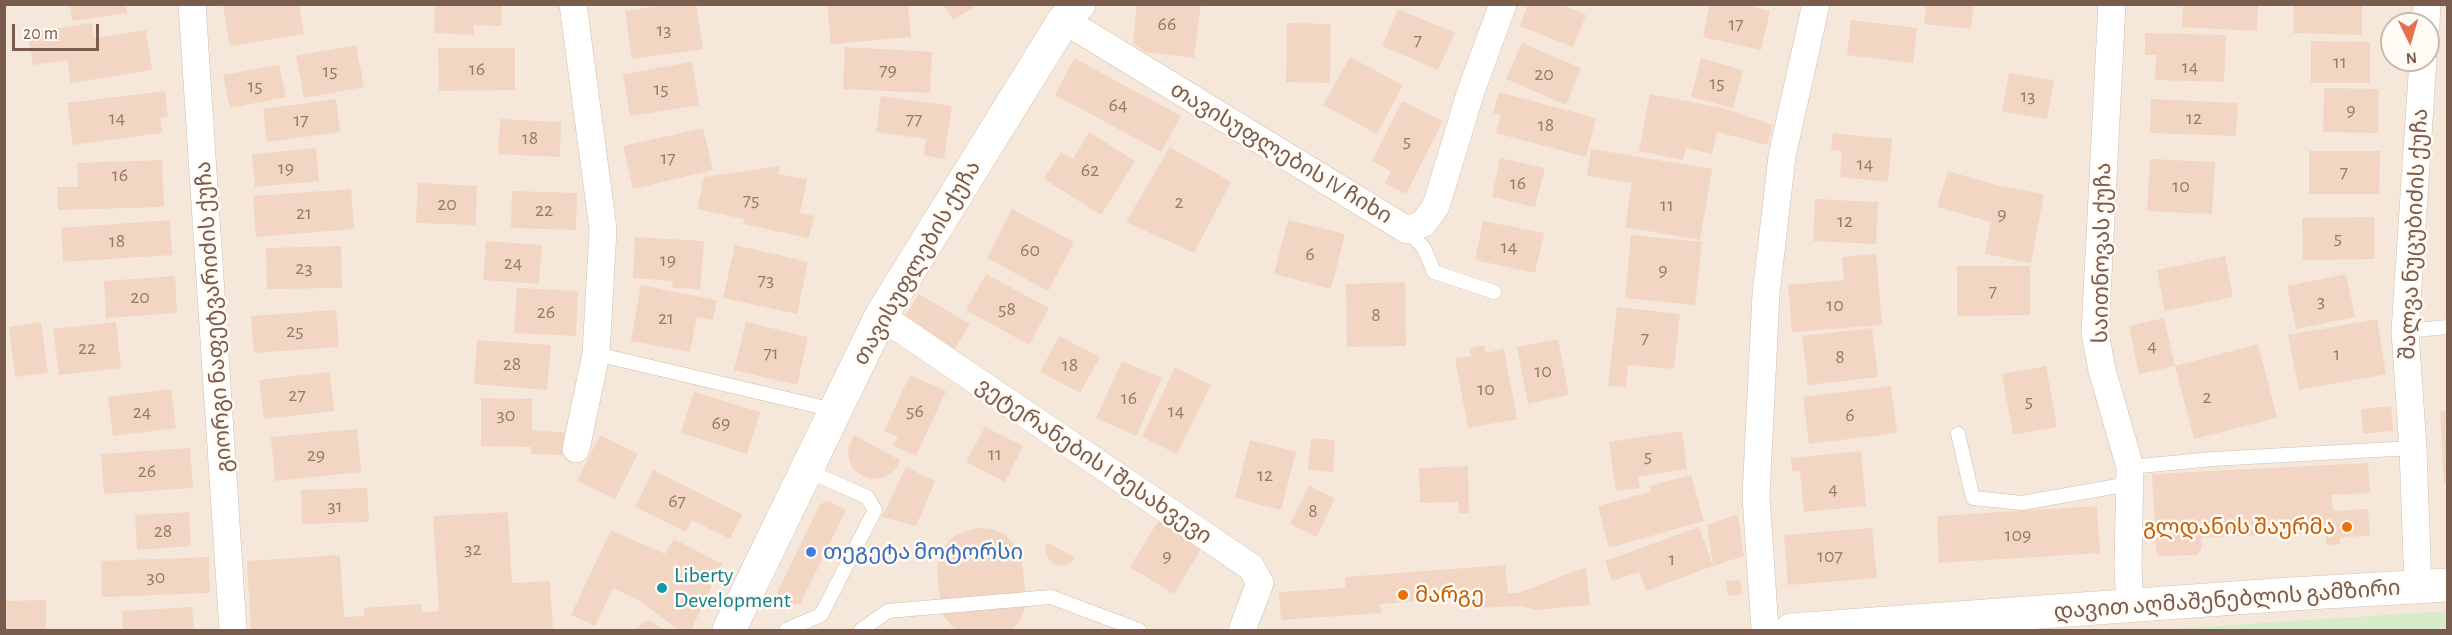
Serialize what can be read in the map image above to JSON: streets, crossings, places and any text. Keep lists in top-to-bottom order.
{
  "streets": {
    "street": [
      "თავისუფლების IV ჩიხი",
      "შალვა ნუცუბიძის ქუჩა",
      "საითნოვას ქუჩა",
      "თავისუფლების ქუჩა",
      "გიორგი ნაფეტვარიძის ქუჩა",
      "ვეტერანების I შესახვევი",
      "დავით აღმაშენებლის გამზირი"
    ]
  },
  "crossings": [
    ["თავისუფლების IV ჩიხი", "თავისუფლების ქუჩა"],
    ["შალვა ნუცუბიძის ქუჩა", "დავით აღმაშენებლის გამზირი"],
    ["საითნოვას ქუჩა", "დავით აღმაშენებლის გამზირი"],
    ["თავისუფლების ქუჩა", "ვეტერანების I შესახვევი"]
  ],
  "places": [
    "გლდანის შაურმა",
    "თეგეტა მოტორსი",
    "Liberty Development",
    "მარგე"
  ],
  "house_numbers": [
    "66",
    "17",
    "13",
    "7",
    "11",
    "14",
    "16",
    "79",
    "15",
    "20",
    "15",
    "15",
    "15",
    "13",
    "64",
    "9",
    "14",
    "12",
    "77",
    "17",
    "18",
    "18",
    "5",
    "17",
    "14",
    "19",
    "62",
    "7",
    "16",
    "16",
    "10",
    "75",
    "2",
    "20",
    "11",
    "22",
    "21",
    "9",
    "12",
    "5",
    "18",
    "14",
    "60",
    "6",
    "19",
    "24",
    "23",
    "9",
    "73",
    "7",
    "20",
    "3",
    "10",
    "58",
    "26",
    "8",
    "21",
    "25",
    "7",
    "4",
    "22",
    "71",
    "1",
    "8",
    "28",
    "18",
    "10",
    "10",
    "27",
    "2",
    "16",
    "5",
    "56",
    "14",
    "24",
    "30",
    "6",
    "69",
    "11",
    "29",
    "5",
    "26",
    "12",
    "4",
    "67",
    "31",
    "8",
    "28",
    "109",
    "32",
    "9",
    "107",
    "1",
    "30"
  ],
  "scale_bar": "20 m",
  "north": "bottom"
}
